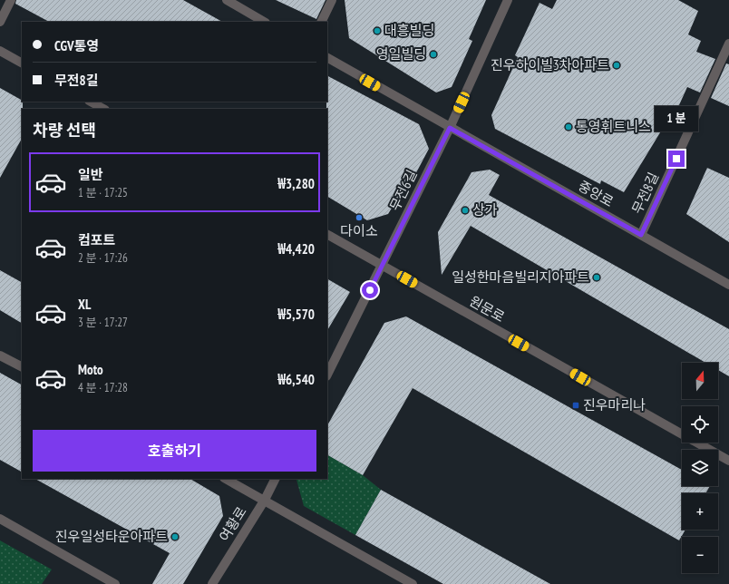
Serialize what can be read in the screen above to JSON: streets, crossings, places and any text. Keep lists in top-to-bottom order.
{
  "streets": {
    "street": [
      "무전6길",
      "무전8길",
      "중앙로",
      "원문로",
      "여황로"
    ]
  },
  "crossings": [
    ["무전6길", "중앙로"],
    ["무전6길", "원문로"],
    ["무전8길", "중앙로"]
  ],
  "places": {
    "other": [
      "대흥빌딩",
      "영일빌딩",
      "진우하이빌3차아파트",
      "통영휘트니스",
      "상가",
      "다이소",
      "일성한마음빌리지아파트",
      "진우일성타운아파트"
    ],
    "transit": ["진우마리나"]
  },
  "north": "top",
  "page": {
    "banner": ["CGV통영", "무전8길"],
    "bubble": "1 분",
    "heading": "차량 선택",
    "list": [
      {
        "name": "일반",
        "note": "1 분 · 17:25",
        "value": "₩3,280"
      },
      {
        "name": "컴포트",
        "note": "2 분 · 17:26",
        "value": "₩4,420"
      },
      {
        "name": "XL",
        "note": "3 분 · 17:27",
        "value": "₩5,570"
      },
      {
        "name": "Moto",
        "note": "4 분 · 17:28",
        "value": "₩6,540"
      }
    ],
    "map_buttons": ["+", "−"],
    "buttons": "호출하기"
  }
}
